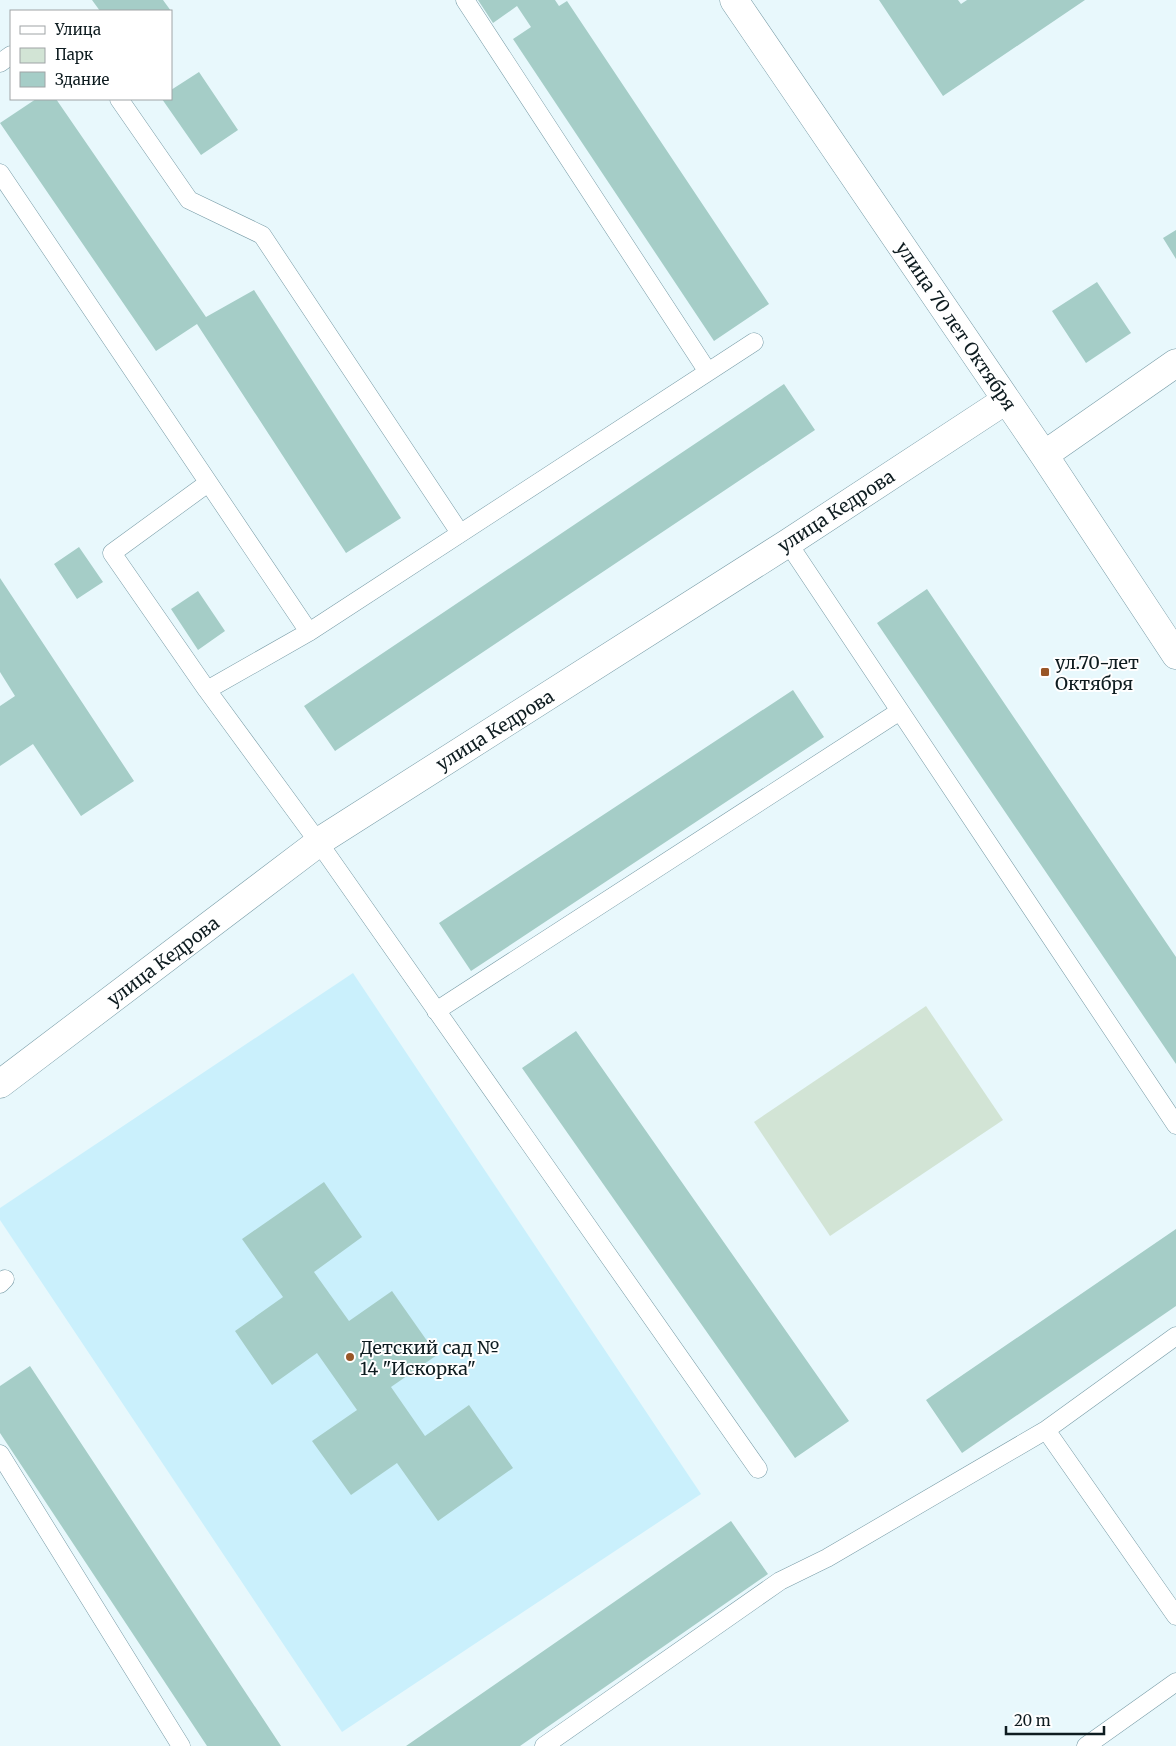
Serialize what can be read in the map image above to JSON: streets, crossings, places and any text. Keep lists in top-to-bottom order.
{
  "streets": {
    "street": ["улица 70 лет Октября", "улица Кедрова"]
  },
  "crossings": [
    ["улица 70 лет Октября", "улица Кедрова"]
  ],
  "places": {
    "transit": ["ул.70-лет Октября"],
    "other": ["Детский сад № 14 \"Искорка\""]
  },
  "legend": ["Улица", "Парк", "Здание"],
  "scale_bar": "20 m"
}
